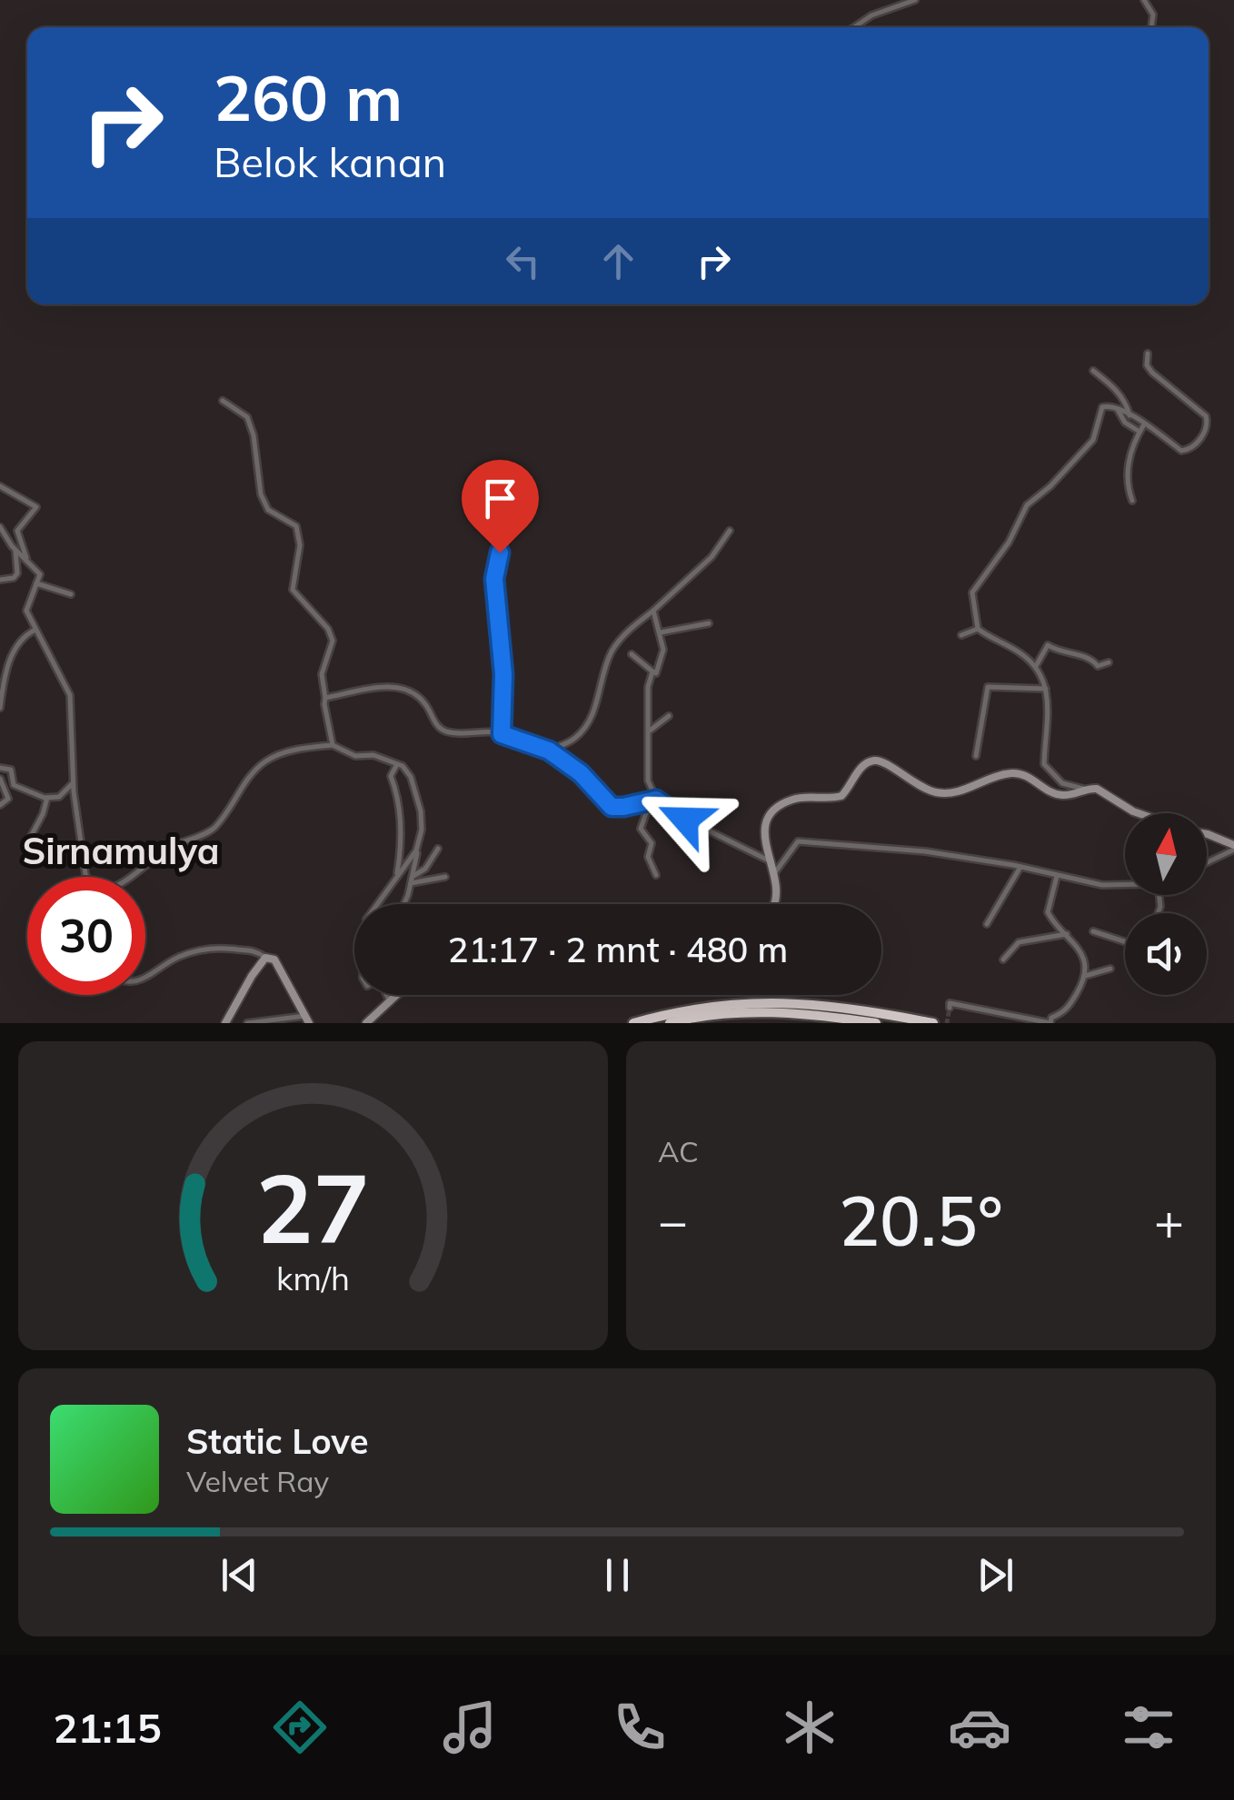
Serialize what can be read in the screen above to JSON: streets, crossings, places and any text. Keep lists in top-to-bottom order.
{
  "districts": ["Sirnamulya"],
  "north": "top",
  "page": {
    "turn": ["260 m", "Belok kanan"],
    "limit": "30",
    "trip": "21:17 · 2 mnt · 480 m",
    "tile": "AC",
    "heat": ["−", "20.5°", "+"],
    "song": ["Static Love", "Velvet Ray"],
    "tabs": "21:15",
    "gauge": ["27", "km/h"]
  }
}
